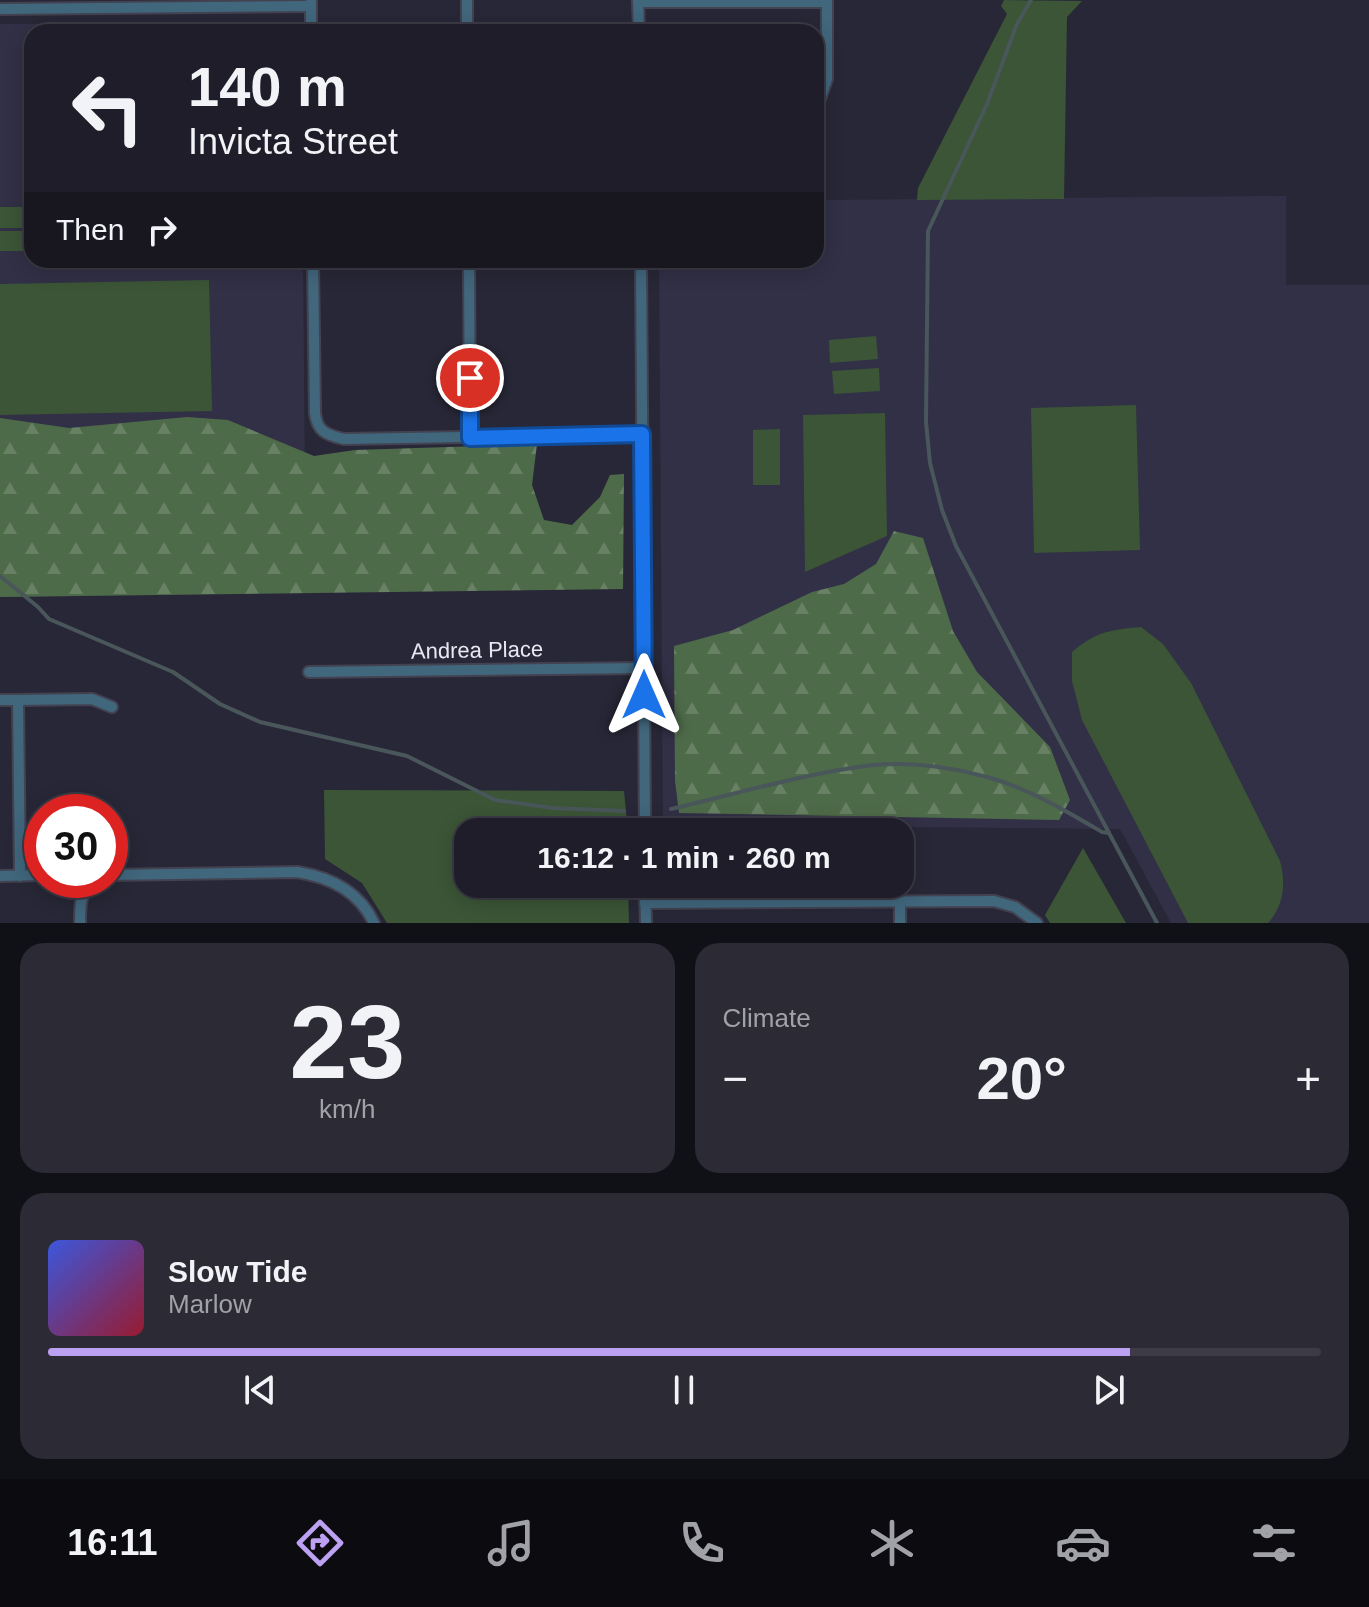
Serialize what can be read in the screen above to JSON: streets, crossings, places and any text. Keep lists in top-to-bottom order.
{
  "streets": {
    "street": ["Andrea Place"]
  },
  "page": {
    "turn": ["140 m", "Invicta Street"],
    "then": "Then",
    "limit": "30",
    "trip": "16:12 · 1 min · 260 m",
    "tile": [
      ["23", "km/h"],
      "Climate"
    ],
    "heat": ["−", "20°", "+"],
    "song": ["Slow Tide", "Marlow"],
    "tabs": "16:11"
  }
}
